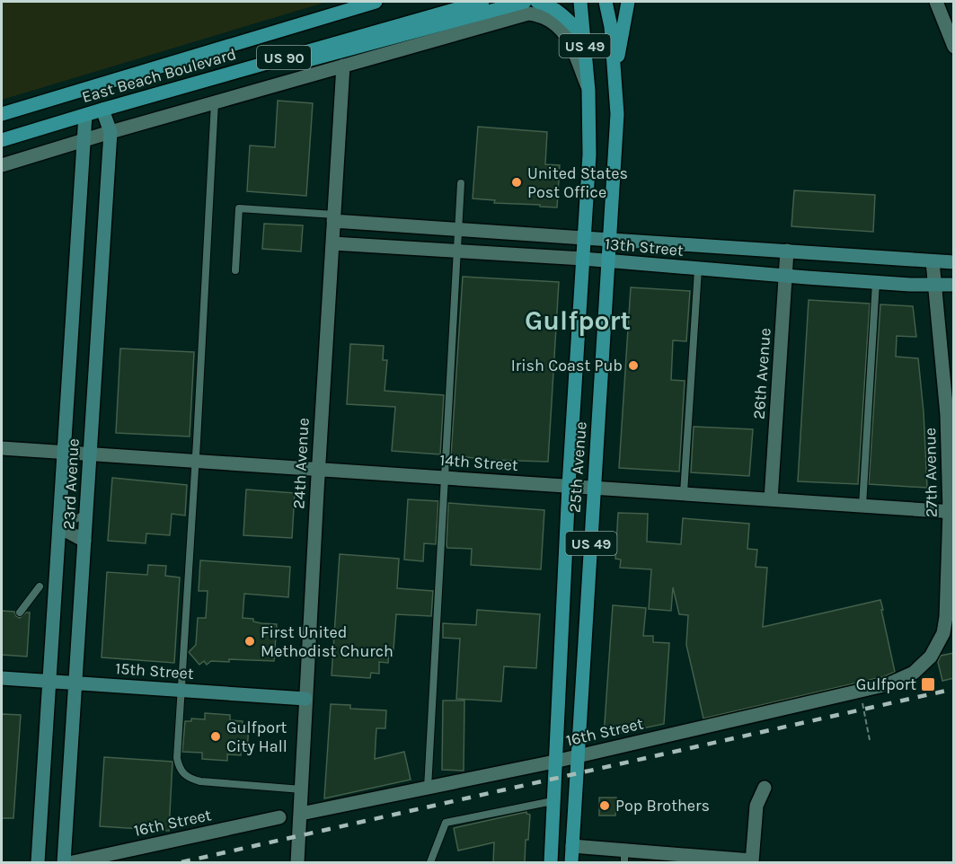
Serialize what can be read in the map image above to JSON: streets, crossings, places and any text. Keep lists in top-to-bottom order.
{
  "streets": {
    "main road": [
      "US 49",
      "US 90",
      "East Beach Boulevard",
      "25th Avenue"
    ],
    "street": [
      "13th Street",
      "26th Avenue",
      "14th Street",
      "24th Avenue",
      "27th Avenue",
      "23rd Avenue",
      "15th Street",
      "16th Street"
    ]
  },
  "crossings": [
    ["US 49", "25th Avenue"],
    ["East Beach Boulevard", "23rd Avenue"],
    ["13th Street", "26th Avenue"],
    ["13th Street", "24th Avenue"],
    ["13th Street", "25th Avenue"],
    ["13th Street", "27th Avenue"],
    ["26th Avenue", "14th Street"],
    ["14th Street", "24th Avenue"],
    ["14th Street", "25th Avenue"],
    ["14th Street", "27th Avenue"],
    ["14th Street", "23rd Avenue"],
    ["24th Avenue", "15th Street"],
    ["24th Avenue", "16th Street"],
    ["25th Avenue", "16th Street"],
    ["27th Avenue", "16th Street"],
    ["23rd Avenue", "15th Street"]
  ],
  "districts": ["Gulfport"],
  "places": {
    "other": [
      "United States Post Office",
      "Irish Coast Pub",
      "First United Methodist Church",
      "Gulfport City Hall",
      "Pop Brothers"
    ],
    "transit": ["Gulfport"]
  }
}
